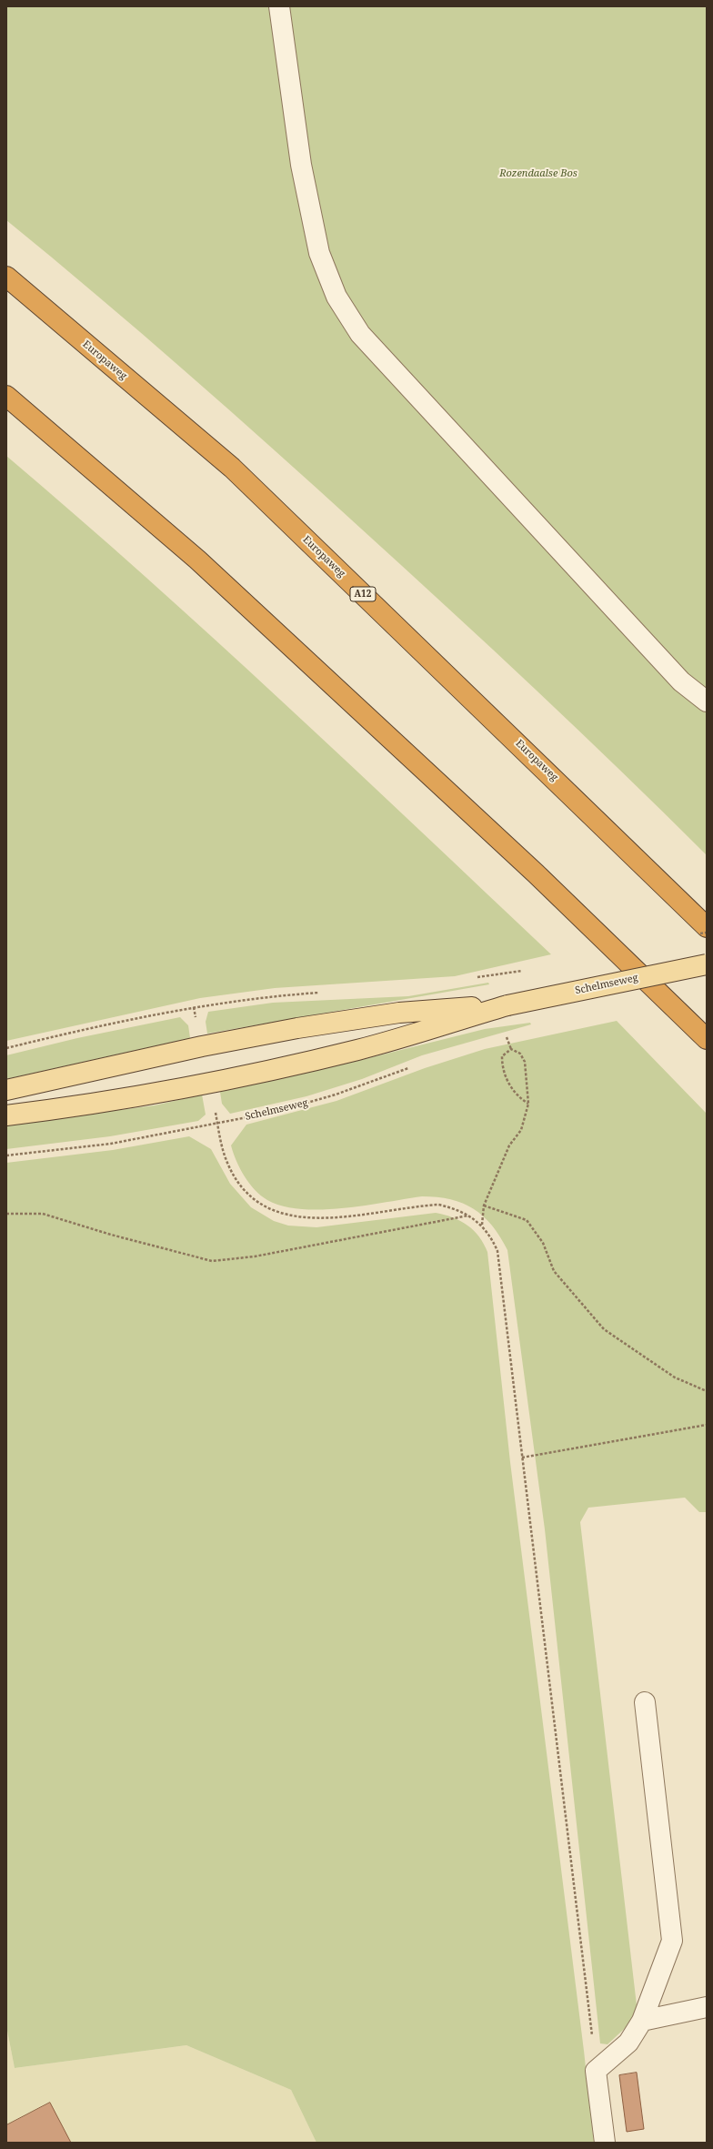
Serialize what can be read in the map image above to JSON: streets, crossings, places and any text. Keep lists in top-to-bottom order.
{
  "streets": {
    "highway": ["Europaweg", "A12"],
    "main road": ["Schelmseweg"]
  },
  "parks": ["Rozendaalse Bos"]
}
